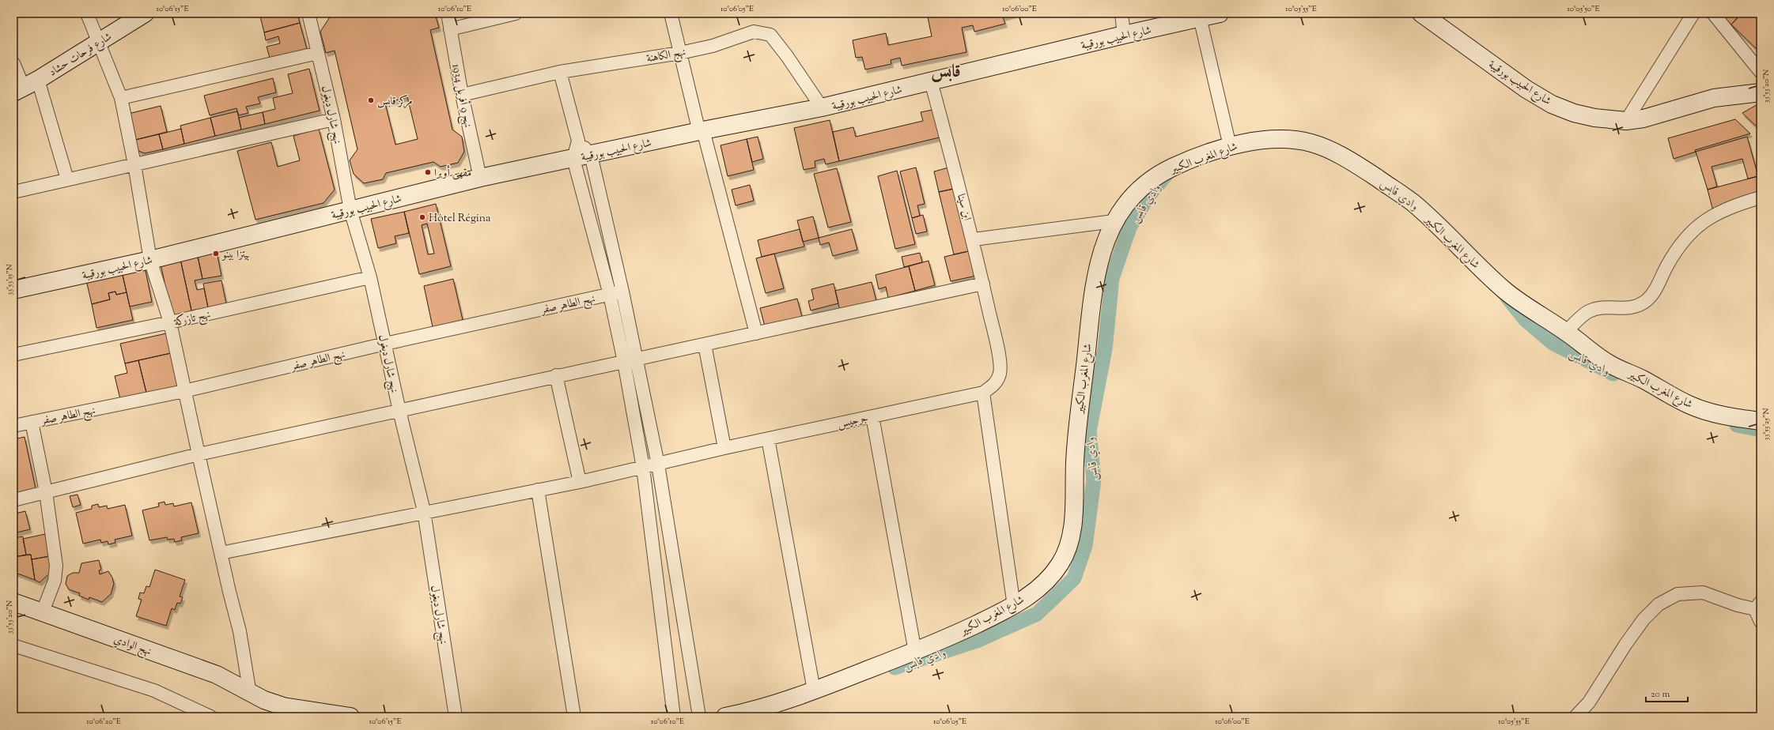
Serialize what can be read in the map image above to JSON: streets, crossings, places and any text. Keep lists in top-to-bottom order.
{
  "streets": {
    "street": [
      "شارع الحبيب بورقيبة",
      "شارع فرحات حشاد",
      "نهج الكاهنة",
      "نهج 9 أفريل 1934",
      "نهج شارل ديغول",
      "شارع المغرب الكبير",
      "ابن سينا",
      "نهج الطاهر صفر",
      "نهج تازركة",
      "جرجيس",
      "نهج الوادي"
    ]
  },
  "crossings": [
    ["شارع الحبيب بورقيبة", "نهج الكاهنة"],
    ["شارع الحبيب بورقيبة", "نهج 9 أفريل 1934"],
    ["شارع الحبيب بورقيبة", "نهج شارل ديغول"],
    ["شارع الحبيب بورقيبة", "ابن سينا"],
    ["نهج الكاهنة", "نهج 9 أفريل 1934"],
    ["نهج شارل ديغول", "نهج الطاهر صفر"],
    ["نهج شارل ديغول", "نهج تازركة"],
    ["نهج شارل ديغول", "جرجيس"],
    ["ابن سينا", "جرجيس"]
  ],
  "districts": ["قابس"],
  "water": ["وادي قابس"],
  "places": [
    "مركز قابس",
    "مقهى أوبرا",
    "Hôtel Régina",
    "بيتزا بينو"
  ],
  "scale_bar": "20 m",
  "coordinates": [
    "10°06'15\"E",
    "10°06'10\"E",
    "10°06'05\"E",
    "10°06'00\"E",
    "10°05'55\"E",
    "10°05'50\"E",
    "33°53'20\"N",
    "33°53'15\"N",
    "33°53'25\"N",
    "10°06'20\"E"
  ]
}
